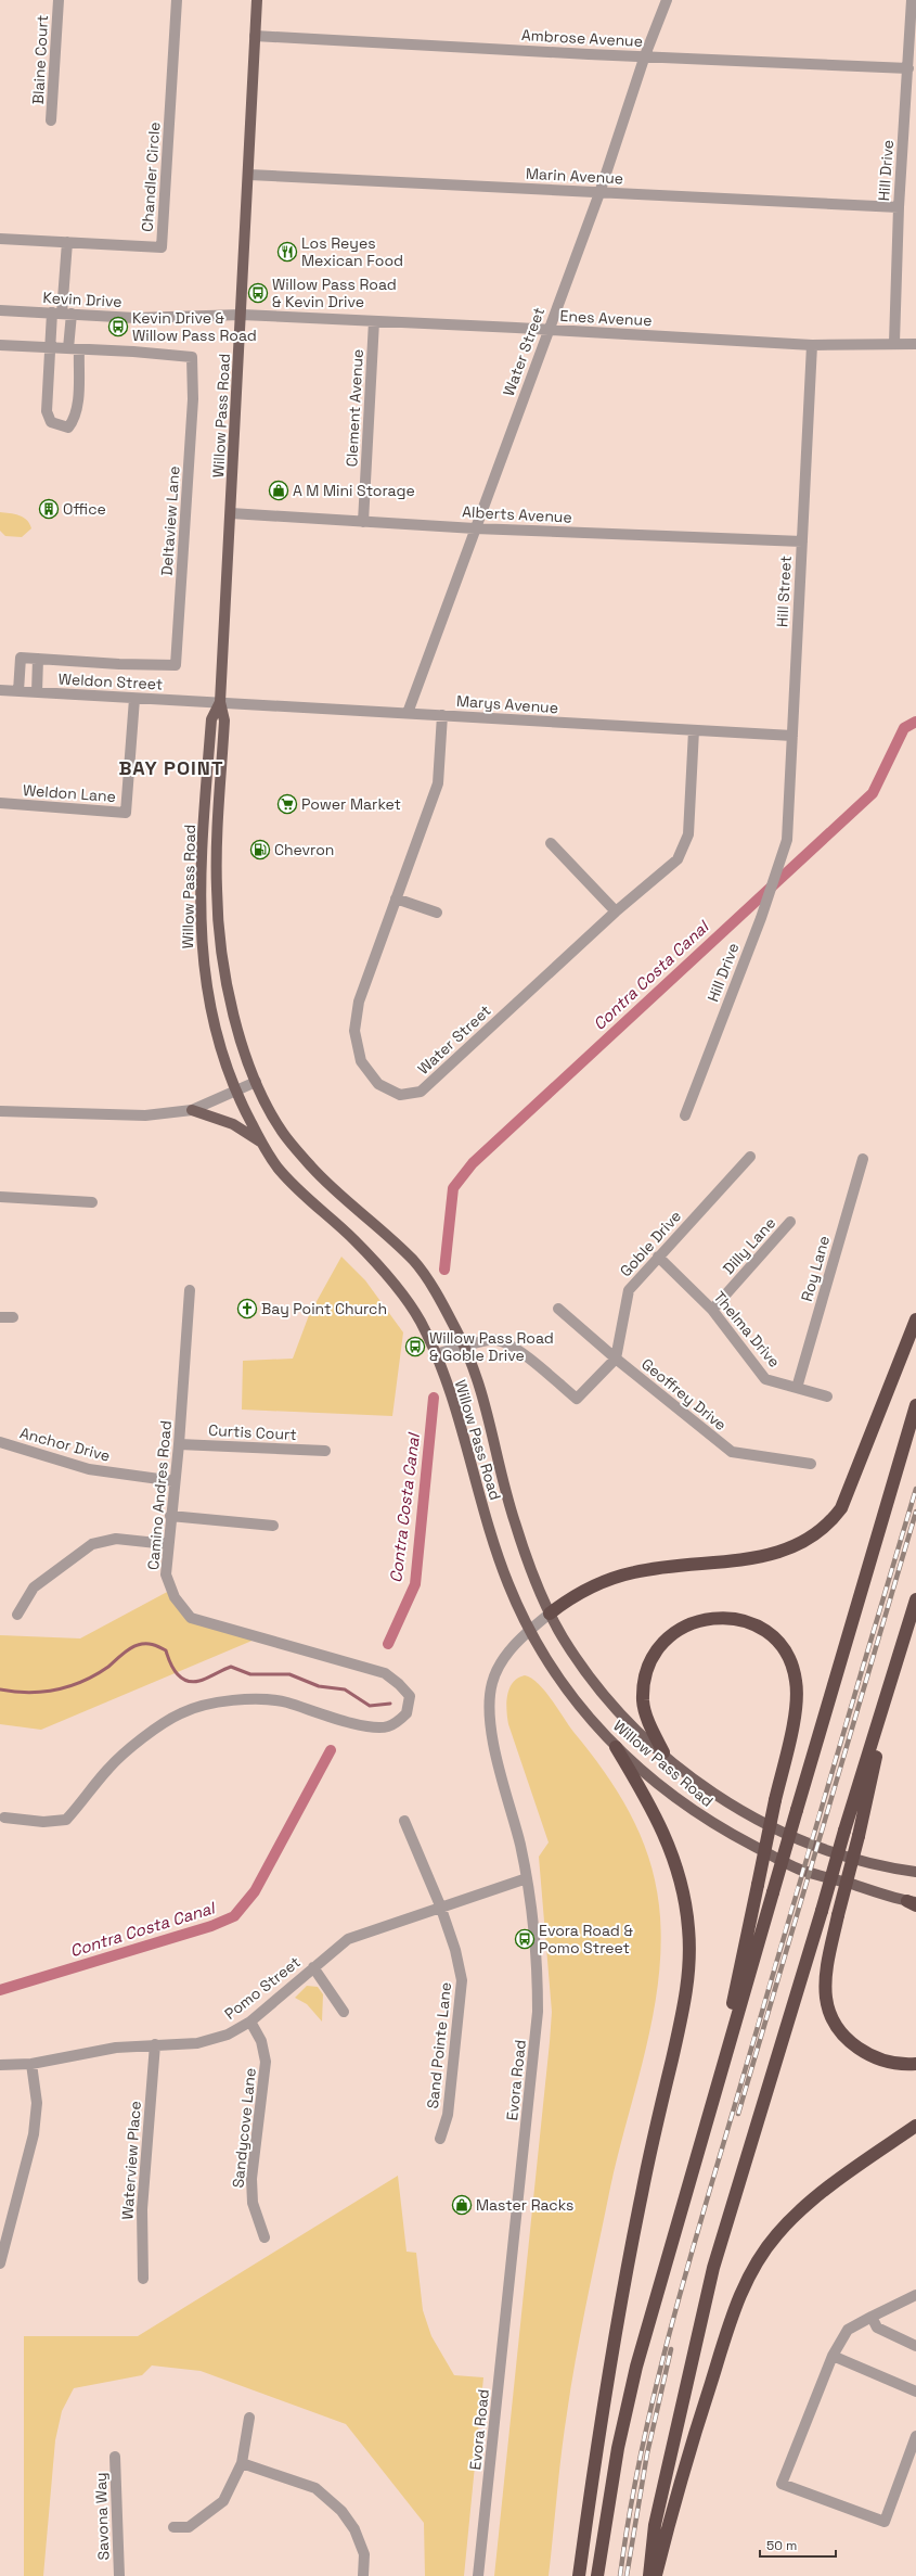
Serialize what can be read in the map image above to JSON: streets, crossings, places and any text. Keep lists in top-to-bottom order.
{
  "streets": {
    "main road": ["Willow Pass Road"],
    "street": [
      "Ambrose Avenue",
      "Blaine Court",
      "Hill Drive",
      "Marin Avenue",
      "Chandler Circle",
      "Kevin Drive",
      "Enes Avenue",
      "Water Street",
      "Clement Avenue",
      "Alberts Avenue",
      "Deltaview Lane",
      "Hill Street",
      "Weldon Street",
      "Marys Avenue",
      "Weldon Lane",
      "Goble Drive",
      "Dilly Lane",
      "Roy Lane",
      "Thelma Drive",
      "Geoffrey Drive",
      "Curtis Court",
      "Anchor Drive",
      "Camino Andres Road",
      "Pomo Street",
      "Sand Pointe Lane",
      "Evora Road",
      "Sandycove Lane",
      "Waterview Place",
      "Savona Way"
    ]
  },
  "crossings": [
    ["Ambrose Avenue", "Hill Drive"],
    ["Ambrose Avenue", "Water Street"],
    ["Ambrose Avenue", "Willow Pass Road"],
    ["Hill Drive", "Marin Avenue"],
    ["Hill Drive", "Enes Avenue"],
    ["Hill Drive", "Hill Street"],
    ["Marin Avenue", "Water Street"],
    ["Marin Avenue", "Willow Pass Road"],
    ["Kevin Drive", "Enes Avenue"],
    ["Kevin Drive", "Willow Pass Road"],
    ["Enes Avenue", "Water Street"],
    ["Enes Avenue", "Clement Avenue"],
    ["Enes Avenue", "Willow Pass Road"],
    ["Enes Avenue", "Hill Street"],
    ["Water Street", "Alberts Avenue"],
    ["Water Street", "Marys Avenue"],
    ["Clement Avenue", "Alberts Avenue"],
    ["Willow Pass Road", "Alberts Avenue"],
    ["Willow Pass Road", "Weldon Street"],
    ["Willow Pass Road", "Marys Avenue"],
    ["Willow Pass Road", "Evora Road"],
    ["Alberts Avenue", "Hill Street"],
    ["Deltaview Lane", "Weldon Street"],
    ["Hill Street", "Marys Avenue"],
    ["Weldon Street", "Marys Avenue"],
    ["Weldon Street", "Weldon Lane"],
    ["Goble Drive", "Thelma Drive"],
    ["Goble Drive", "Geoffrey Drive"],
    ["Dilly Lane", "Thelma Drive"],
    ["Roy Lane", "Thelma Drive"],
    ["Curtis Court", "Camino Andres Road"],
    ["Anchor Drive", "Camino Andres Road"],
    ["Pomo Street", "Sand Pointe Lane"],
    ["Pomo Street", "Evora Road"],
    ["Pomo Street", "Sandycove Lane"],
    ["Pomo Street", "Waterview Place"]
  ],
  "districts": ["BAY POINT"],
  "water": ["Contra Costa Canal"],
  "places": {
    "restaurant": ["Los Reyes Mexican Food"],
    "bus stop": [
      "Willow Pass Road & Kevin Drive",
      "Kevin Drive & Willow Pass Road",
      "Willow Pass Road & Goble Drive",
      "Evora Road & Pomo Street"
    ],
    "shop": ["A M Mini Storage", "Master Racks"],
    "building": ["Office"],
    "supermarket": ["Power Market"],
    "fuel station": ["Chevron"],
    "church": ["Bay Point Church"]
  },
  "scale_bar": "50 m"
}
